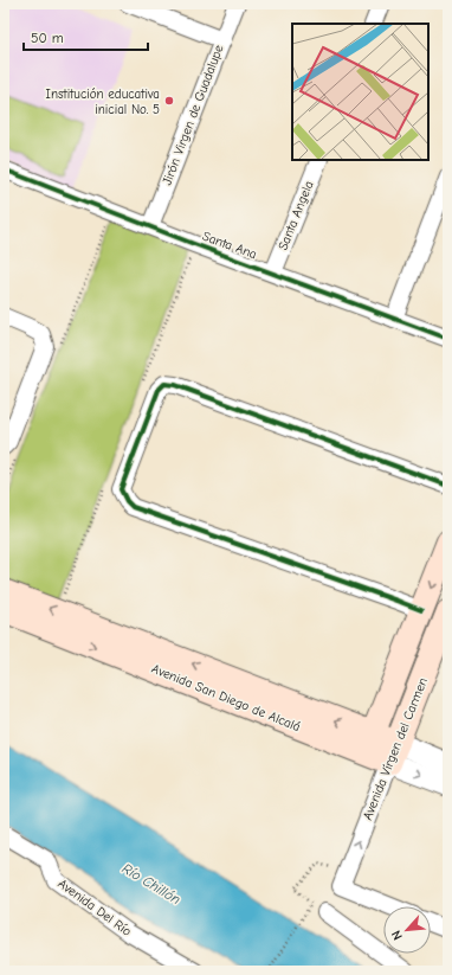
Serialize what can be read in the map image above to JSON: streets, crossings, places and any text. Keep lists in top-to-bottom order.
{
  "streets": {
    "main road": ["Avenida San Diego de Alcalá", "Avenida Vírgen del Carmen"],
    "street": [
      "Jirón Virgen de Guadalupe",
      "Santa Angela",
      "Santa Ana",
      "Avenida Del Río"
    ]
  },
  "crossings": [
    ["Jirón Virgen de Guadalupe", "Santa Ana"],
    ["Santa Angela", "Santa Ana"],
    ["Avenida San Diego de Alcalá", "Avenida Vírgen del Carmen"]
  ],
  "water": ["Río Chillón"],
  "places": ["Institución educativa inicial No. 5"],
  "scale_bar": "50 m",
  "north": "bottom left"
}
